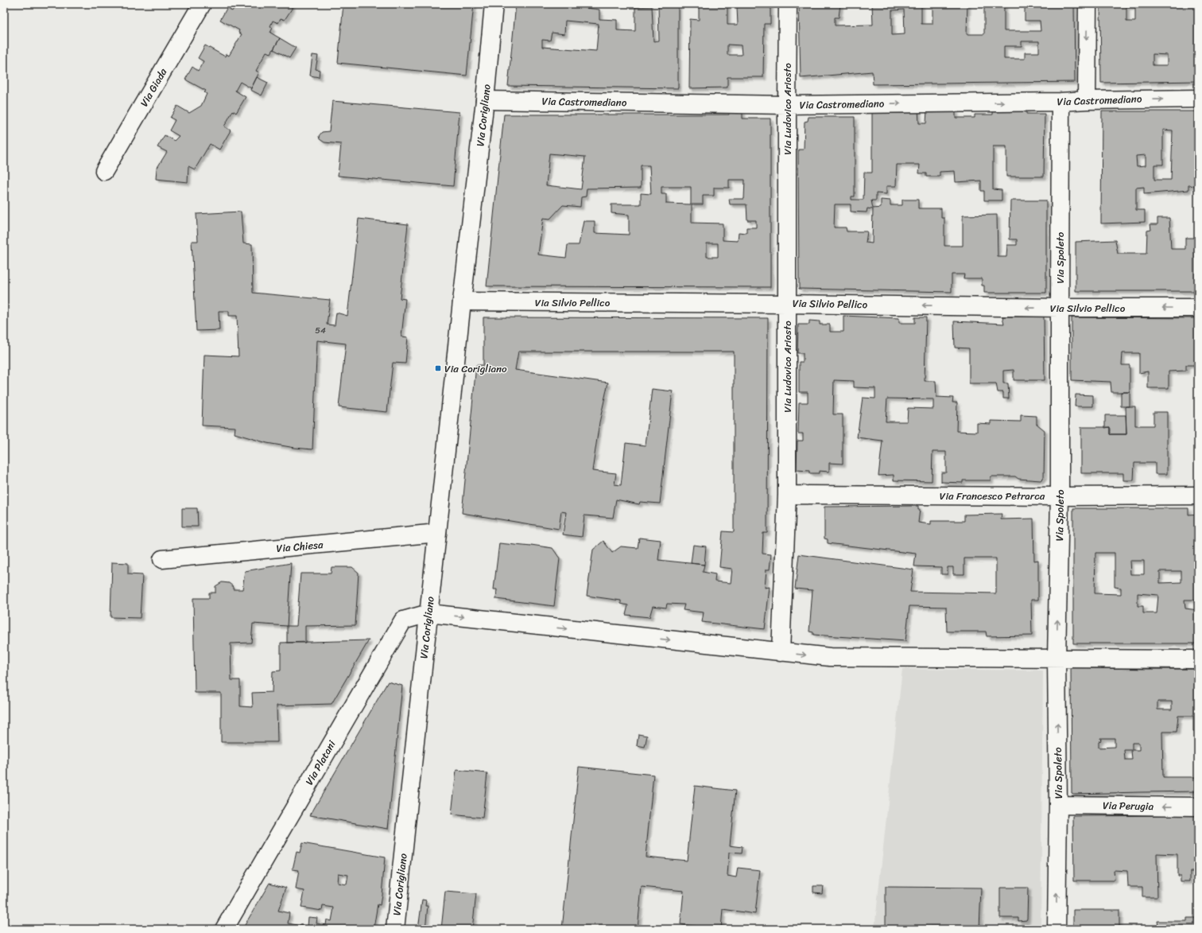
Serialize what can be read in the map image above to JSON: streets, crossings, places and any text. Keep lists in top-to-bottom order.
{
  "streets": {
    "street": [
      "Via Giada",
      "Via Castromediano",
      "Via Ludovico Ariosto",
      "Via Corigliano",
      "Via Spoleto",
      "Via Silvio Pellico",
      "Via Francesco Petrarca",
      "Via Chiesa",
      "Via Platani",
      "Via Perugia"
    ]
  },
  "crossings": [
    ["Via Castromediano", "Via Ludovico Ariosto"],
    ["Via Castromediano", "Via Corigliano"],
    ["Via Castromediano", "Via Spoleto"],
    ["Via Ludovico Ariosto", "Via Silvio Pellico"],
    ["Via Ludovico Ariosto", "Via Francesco Petrarca"],
    ["Via Corigliano", "Via Silvio Pellico"],
    ["Via Corigliano", "Via Chiesa"],
    ["Via Corigliano", "Via Platani"],
    ["Via Spoleto", "Via Silvio Pellico"],
    ["Via Spoleto", "Via Francesco Petrarca"],
    ["Via Spoleto", "Via Perugia"]
  ],
  "one_way": ["Via Castromediano", "Via Spoleto", "Via Silvio Pellico"],
  "places": {
    "transit": ["Via Corigliano"]
  },
  "house_numbers": ["54"]
}
